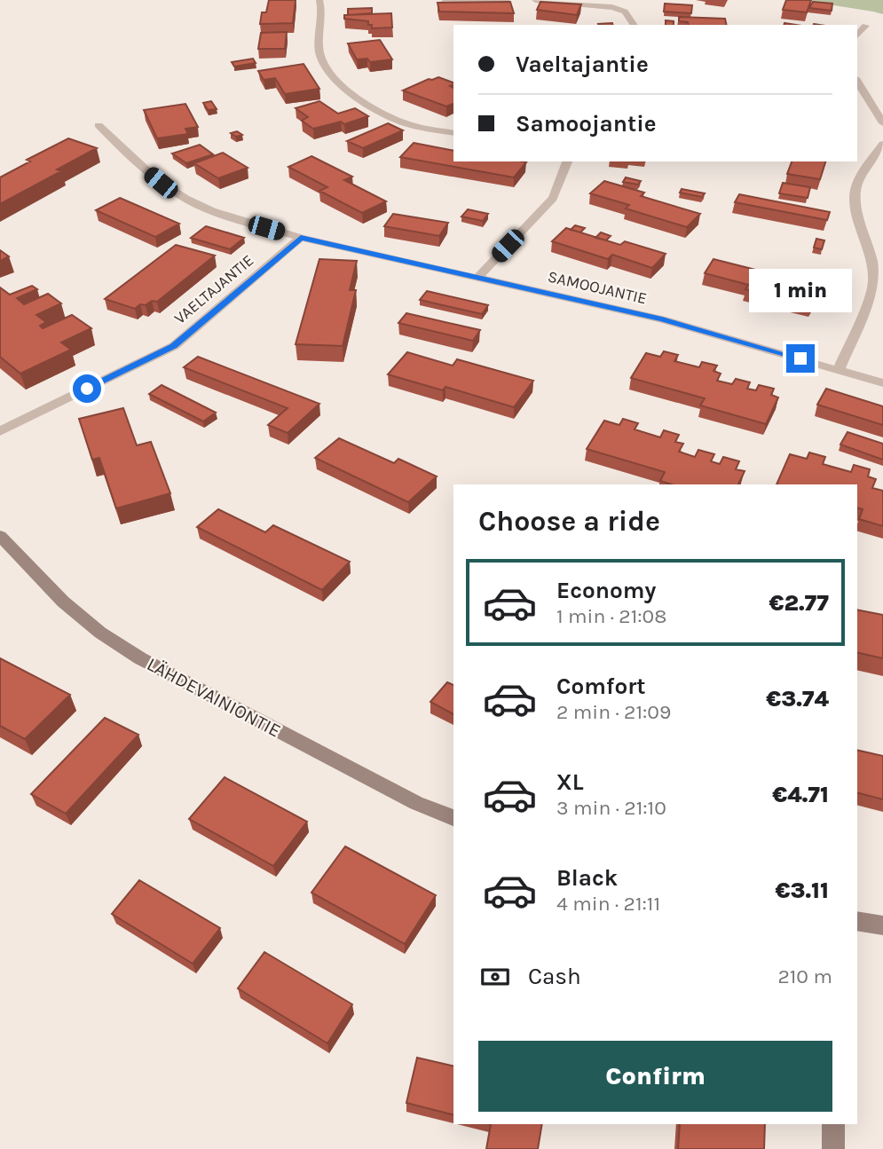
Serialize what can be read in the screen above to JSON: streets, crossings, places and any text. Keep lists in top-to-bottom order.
{
  "streets": {
    "street": ["SAMOOJANTIE", "VAELTAJANTIE", "LÄHDEVAINIONTIE"]
  },
  "crossings": [
    ["SAMOOJANTIE", "VAELTAJANTIE"]
  ],
  "page": {
    "banner": ["Vaeltajantie", "Samoojantie"],
    "bubble": "1 min",
    "heading": "Choose a ride",
    "list": [
      {
        "name": "Economy",
        "note": "1 min · 21:08",
        "value": "€2.77"
      },
      {
        "name": "Comfort",
        "note": "2 min · 21:09",
        "value": "€3.74"
      },
      {
        "name": "XL",
        "note": "3 min · 21:10",
        "value": "€4.71"
      },
      {
        "name": "Black",
        "note": "4 min · 21:11",
        "value": "€3.11"
      }
    ],
    "pay": ["Cash", "210 m"],
    "buttons": "Confirm"
  }
}
